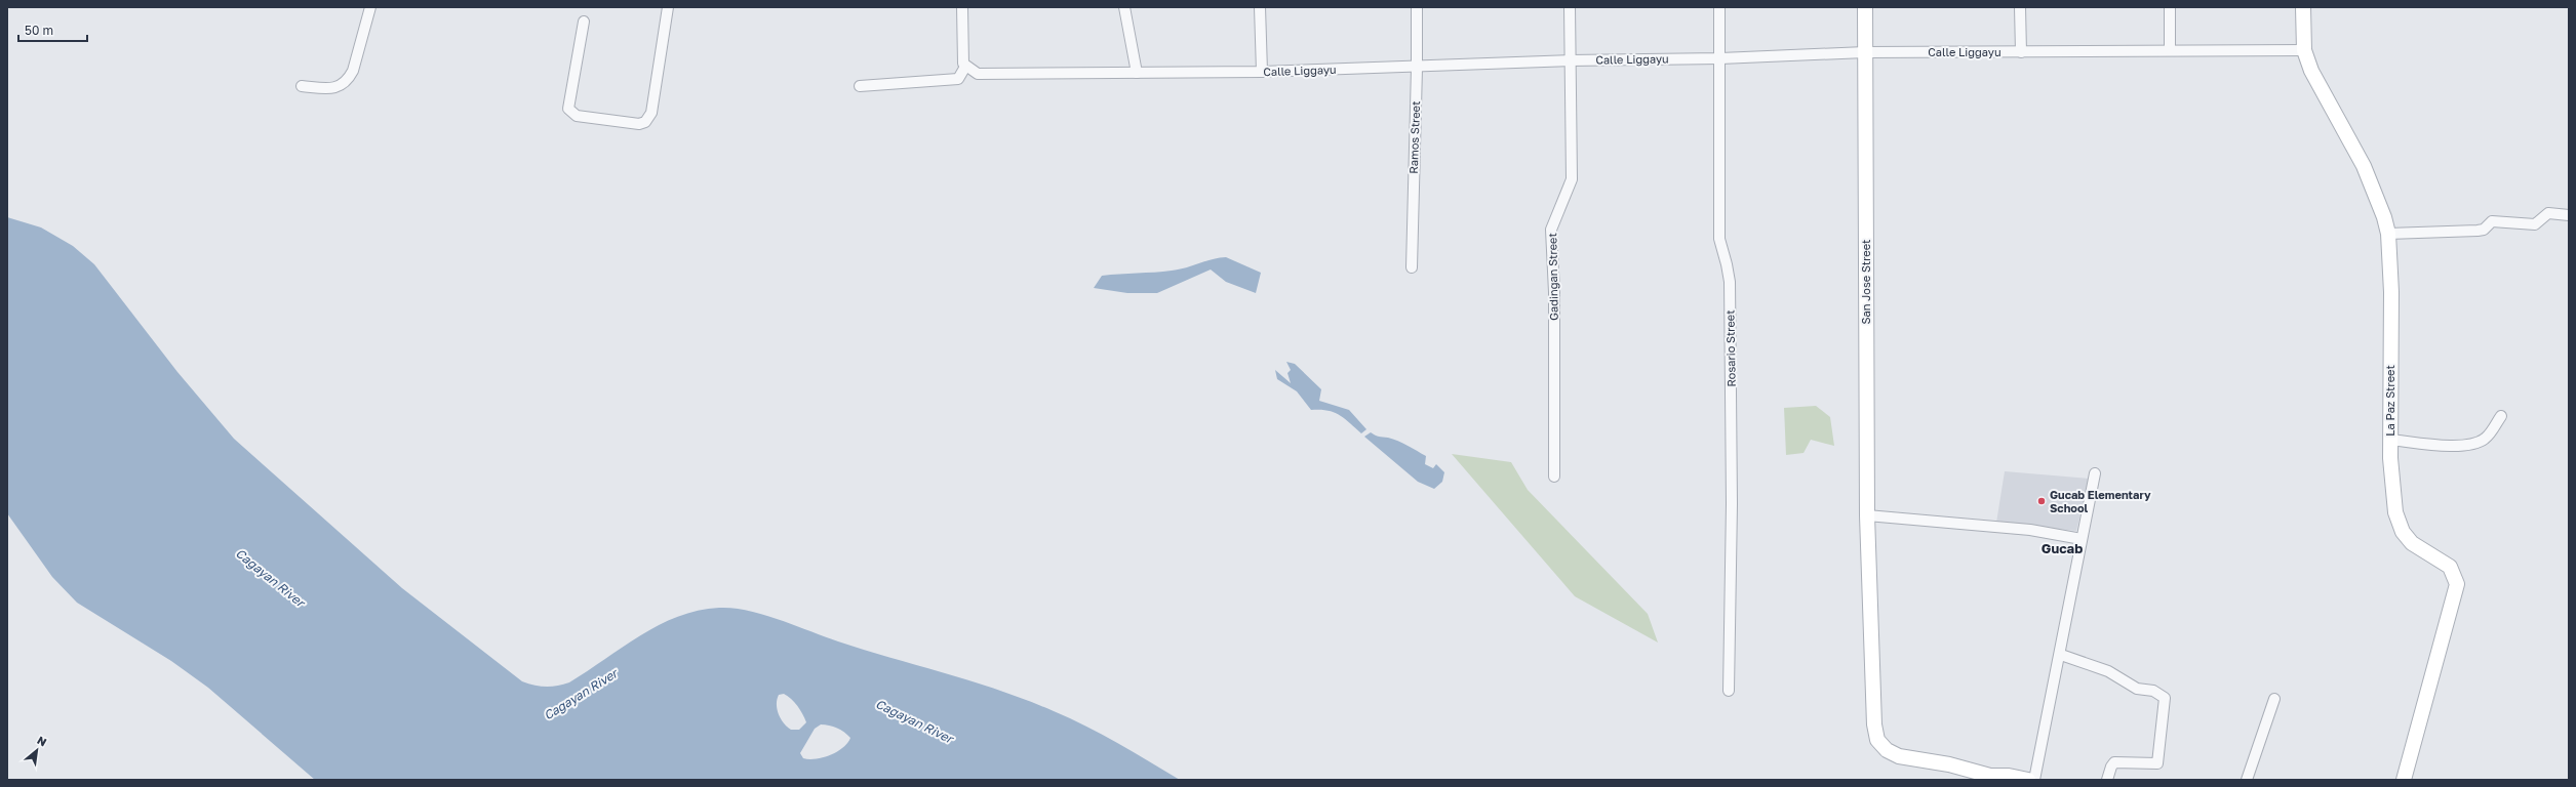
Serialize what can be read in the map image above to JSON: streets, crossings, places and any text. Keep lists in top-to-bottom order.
{
  "streets": {
    "street": [
      "Calle Liggayu",
      "Ramos Street",
      "Gadingan Street",
      "San Jose Street",
      "Rosario Street",
      "La Paz Street"
    ]
  },
  "crossings": [
    ["Calle Liggayu", "Ramos Street"],
    ["Calle Liggayu", "Gadingan Street"],
    ["Calle Liggayu", "San Jose Street"],
    ["Calle Liggayu", "Rosario Street"],
    ["Calle Liggayu", "La Paz Street"]
  ],
  "districts": ["Gucab"],
  "water": ["Cagayan River"],
  "places": ["Gucab Elementary School"],
  "scale_bar": "50 m",
  "north": "top right"
}
